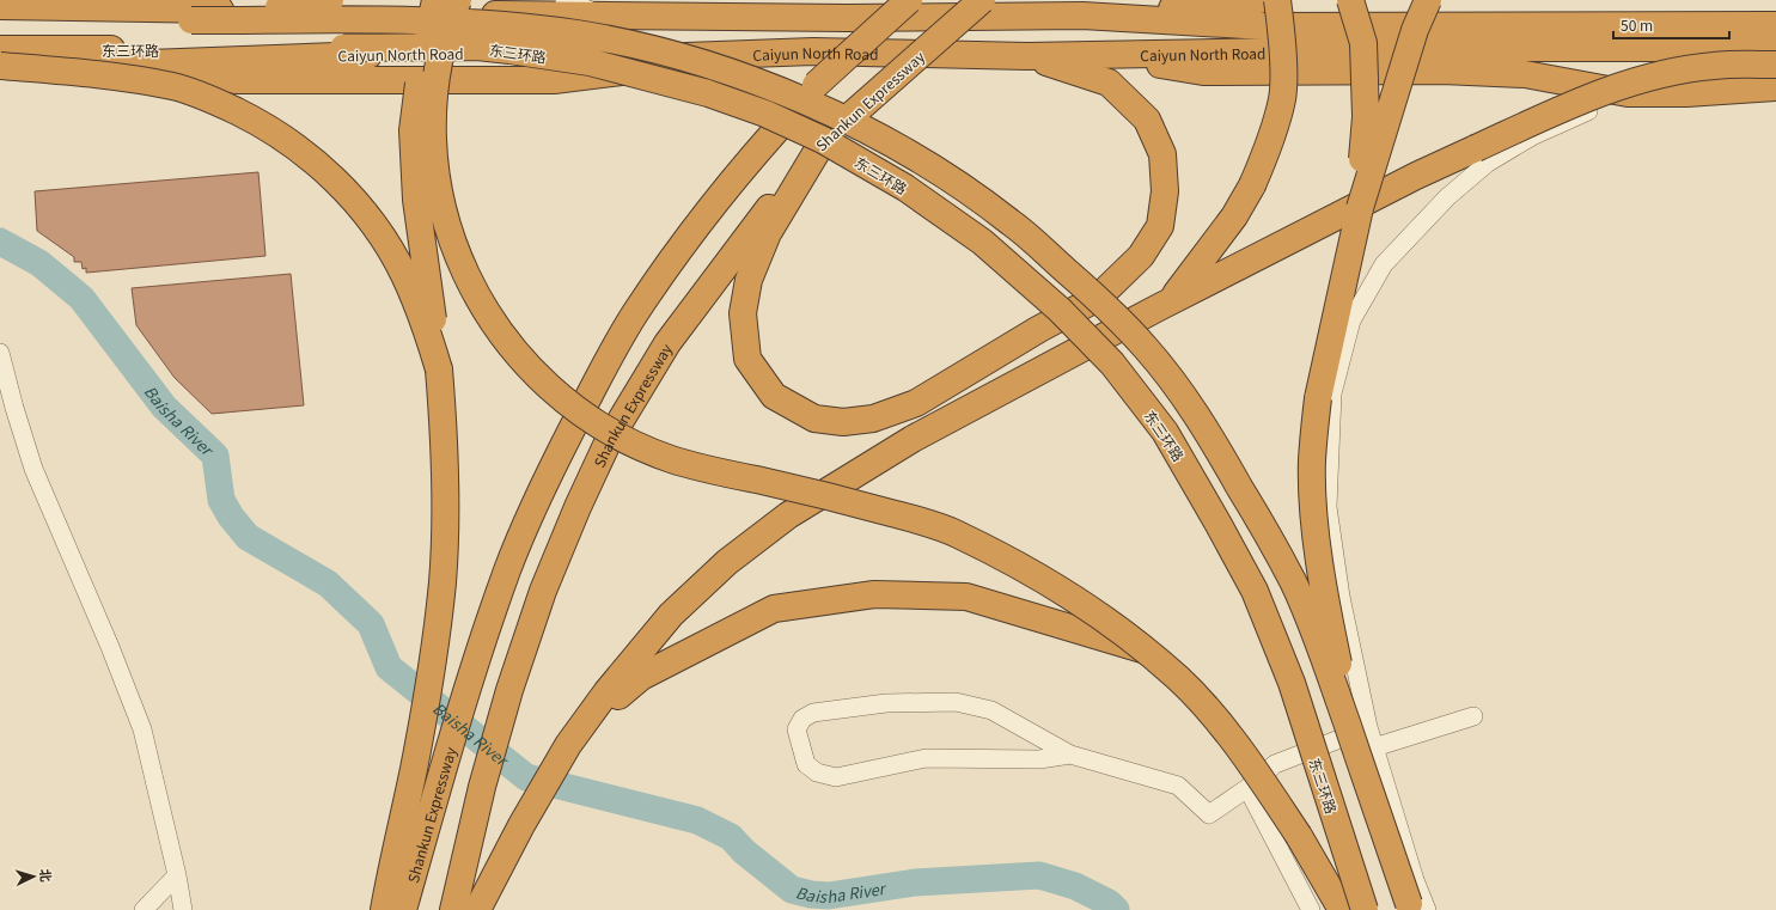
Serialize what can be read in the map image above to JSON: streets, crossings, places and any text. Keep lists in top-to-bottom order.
{
  "streets": {
    "highway": ["东三环路", "Caiyun North Road", "Shankun Expressway"]
  },
  "water": ["Baisha River"],
  "scale_bar": "50 m",
  "north": "right"
}
